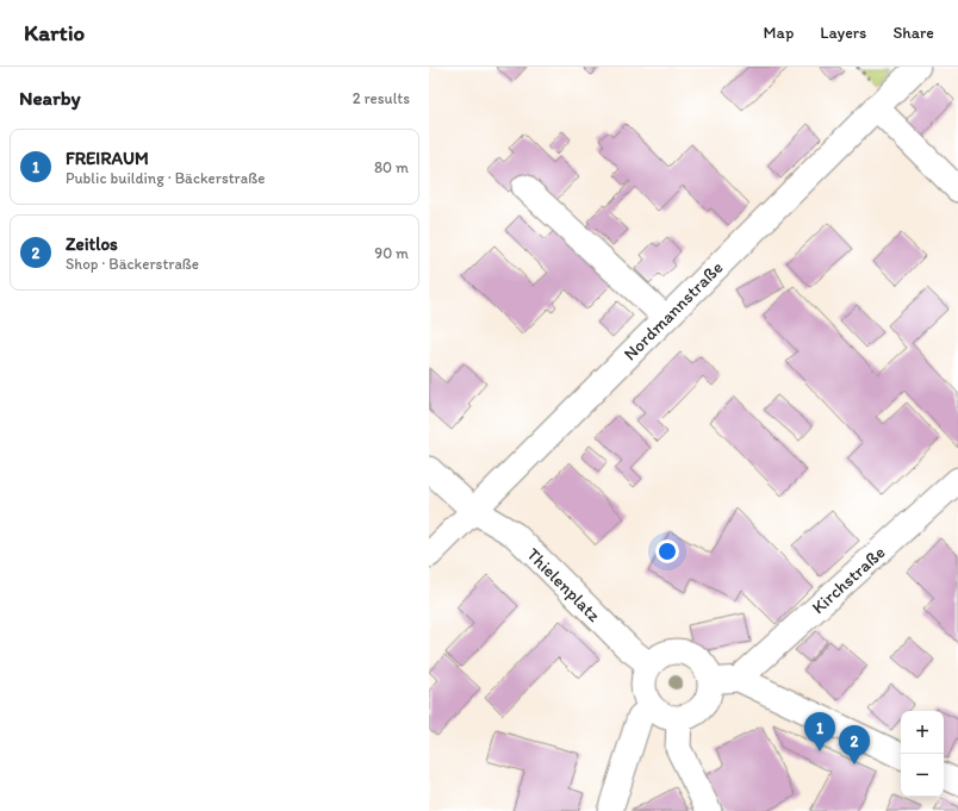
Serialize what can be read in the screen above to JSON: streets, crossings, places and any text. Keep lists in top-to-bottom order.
{
  "streets": {
    "street": ["Nordmannstraße", "Kirchstraße", "Thielenplatz"]
  },
  "crossings": [
    ["Nordmannstraße", "Thielenplatz"]
  ],
  "page": {
    "header": "Kartio",
    "nav": ["Map", "Layers", "Share"],
    "heading": ["Nearby", "2 results"],
    "list": [
      {
        "mark": "1",
        "name": "FREIRAUM",
        "note": "Public building · Bäckerstraße",
        "value": "80 m"
      },
      {
        "mark": "2",
        "name": "Zeitlos",
        "note": "Shop · Bäckerstraße",
        "value": "90 m"
      }
    ],
    "map_buttons": ["+", "−"],
    "pins": ["1", "2"]
  }
}
